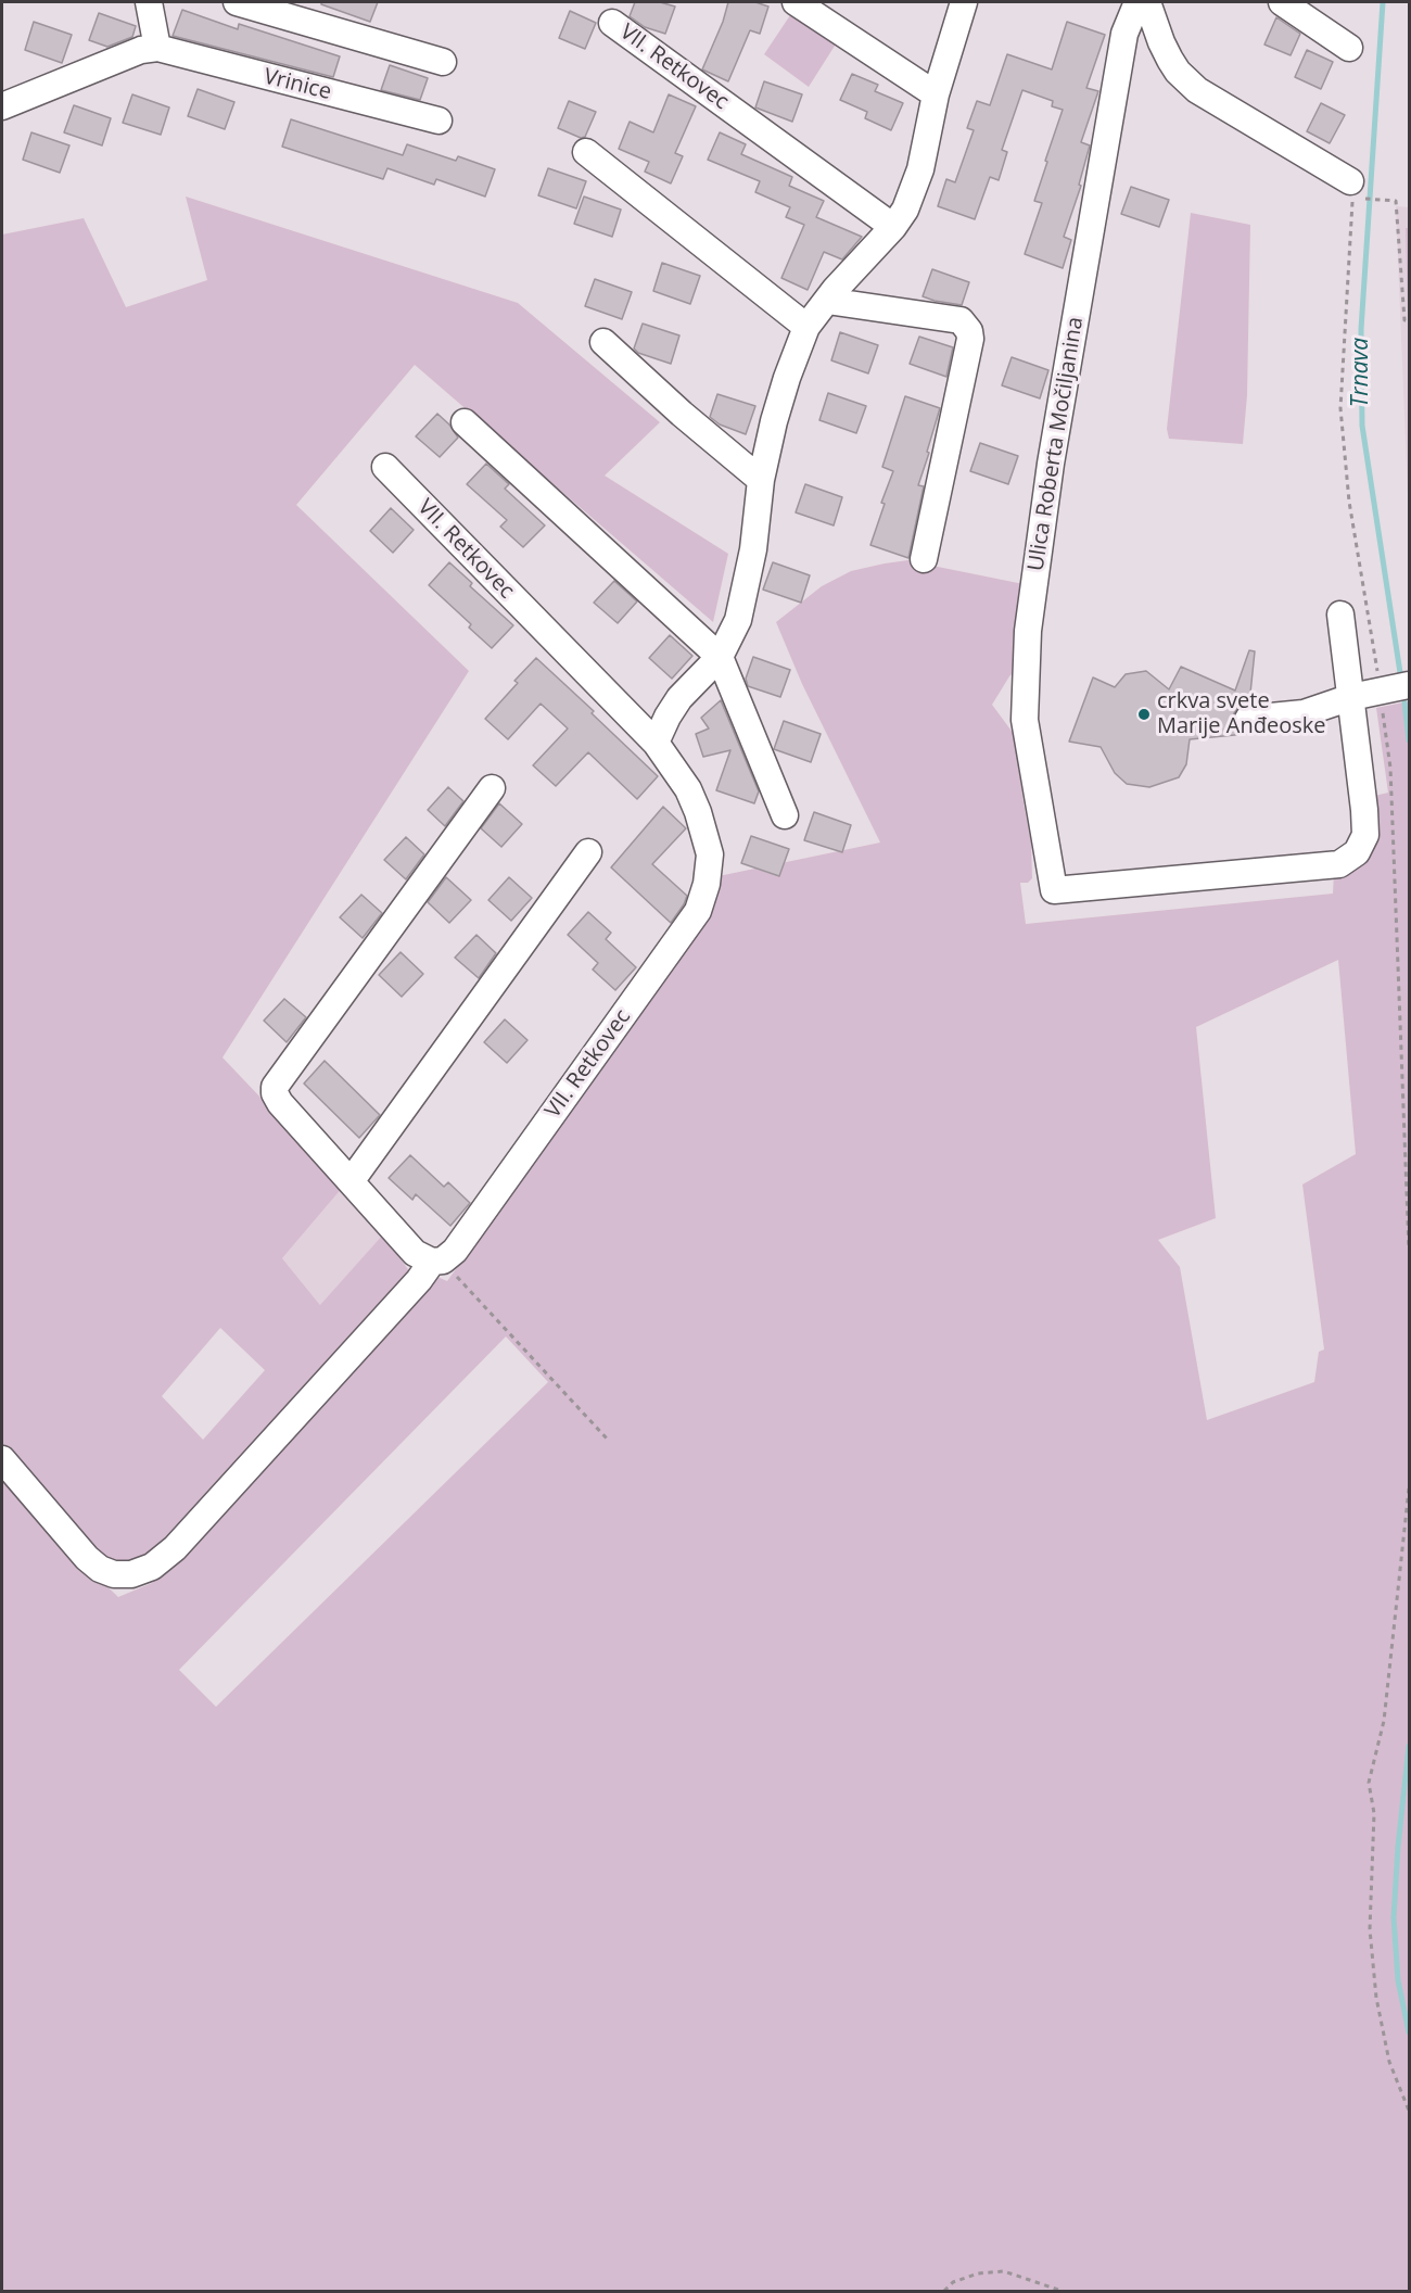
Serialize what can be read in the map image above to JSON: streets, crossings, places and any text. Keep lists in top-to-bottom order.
{
  "streets": {
    "street": ["VII. Retkovec", "Vrinice", "Ulica Roberta Močiljanina"]
  },
  "water": ["Trnava"],
  "places": ["crkva svete Marije Anđeoske"]
}
